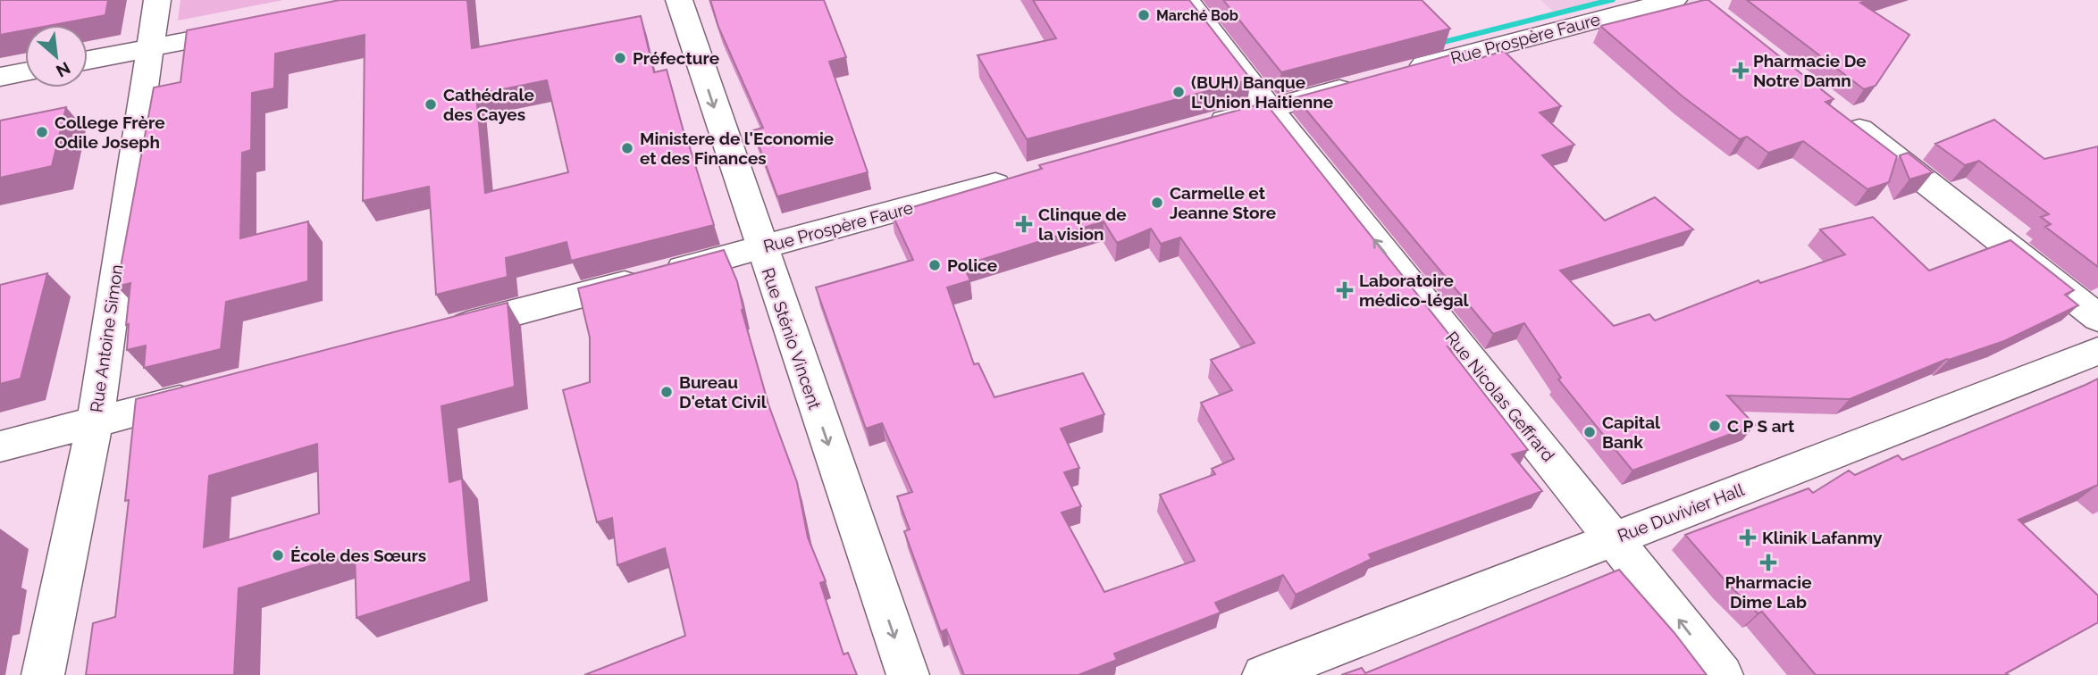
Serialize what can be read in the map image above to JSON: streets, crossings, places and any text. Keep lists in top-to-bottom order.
{
  "streets": {
    "street": [
      "Rue Prospère Faure",
      "Rue Antoine Simon",
      "Rue Sténio Vincent",
      "Rue Nicolas Geffrard",
      "Rue Duvivier Hall"
    ]
  },
  "crossings": [
    ["Rue Prospère Faure", "Rue Sténio Vincent"],
    ["Rue Nicolas Geffrard", "Rue Duvivier Hall"]
  ],
  "one_way": ["Rue Sténio Vincent", "Rue Nicolas Geffrard"],
  "places": {
    "other": [
      "Marché Bob",
      "Préfecture",
      "(BUH) Banque L'Union Haitienne",
      "Cathédrale des Cayes",
      "College Frère Odile Joseph",
      "Ministere de l'Economie et des Finances",
      "Carmelle et Jeanne Store",
      "Police",
      "Bureau D'etat Civil",
      "C P S art",
      "Capital Bank",
      "École des Sœurs"
    ],
    "health": [
      "Pharmacie De Notre Damn",
      "Clinque de la vision",
      "Laboratoire médico-légal",
      "Klinik Lafanmy",
      "Pharmacie Dime Lab"
    ]
  },
  "north": "bottom right"
}
